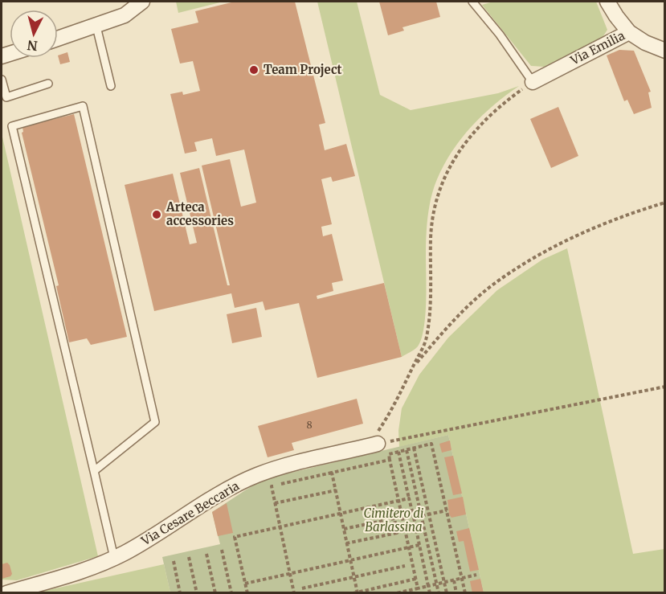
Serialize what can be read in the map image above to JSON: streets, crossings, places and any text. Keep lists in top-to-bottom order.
{
  "streets": {
    "street": ["Via Emilia", "Via Cesare Beccaria"]
  },
  "parks": ["Cimitero di Barlassina"],
  "places": ["Team Project", "Arteca accessories"],
  "house_numbers": ["8"],
  "north": "bottom"
}
